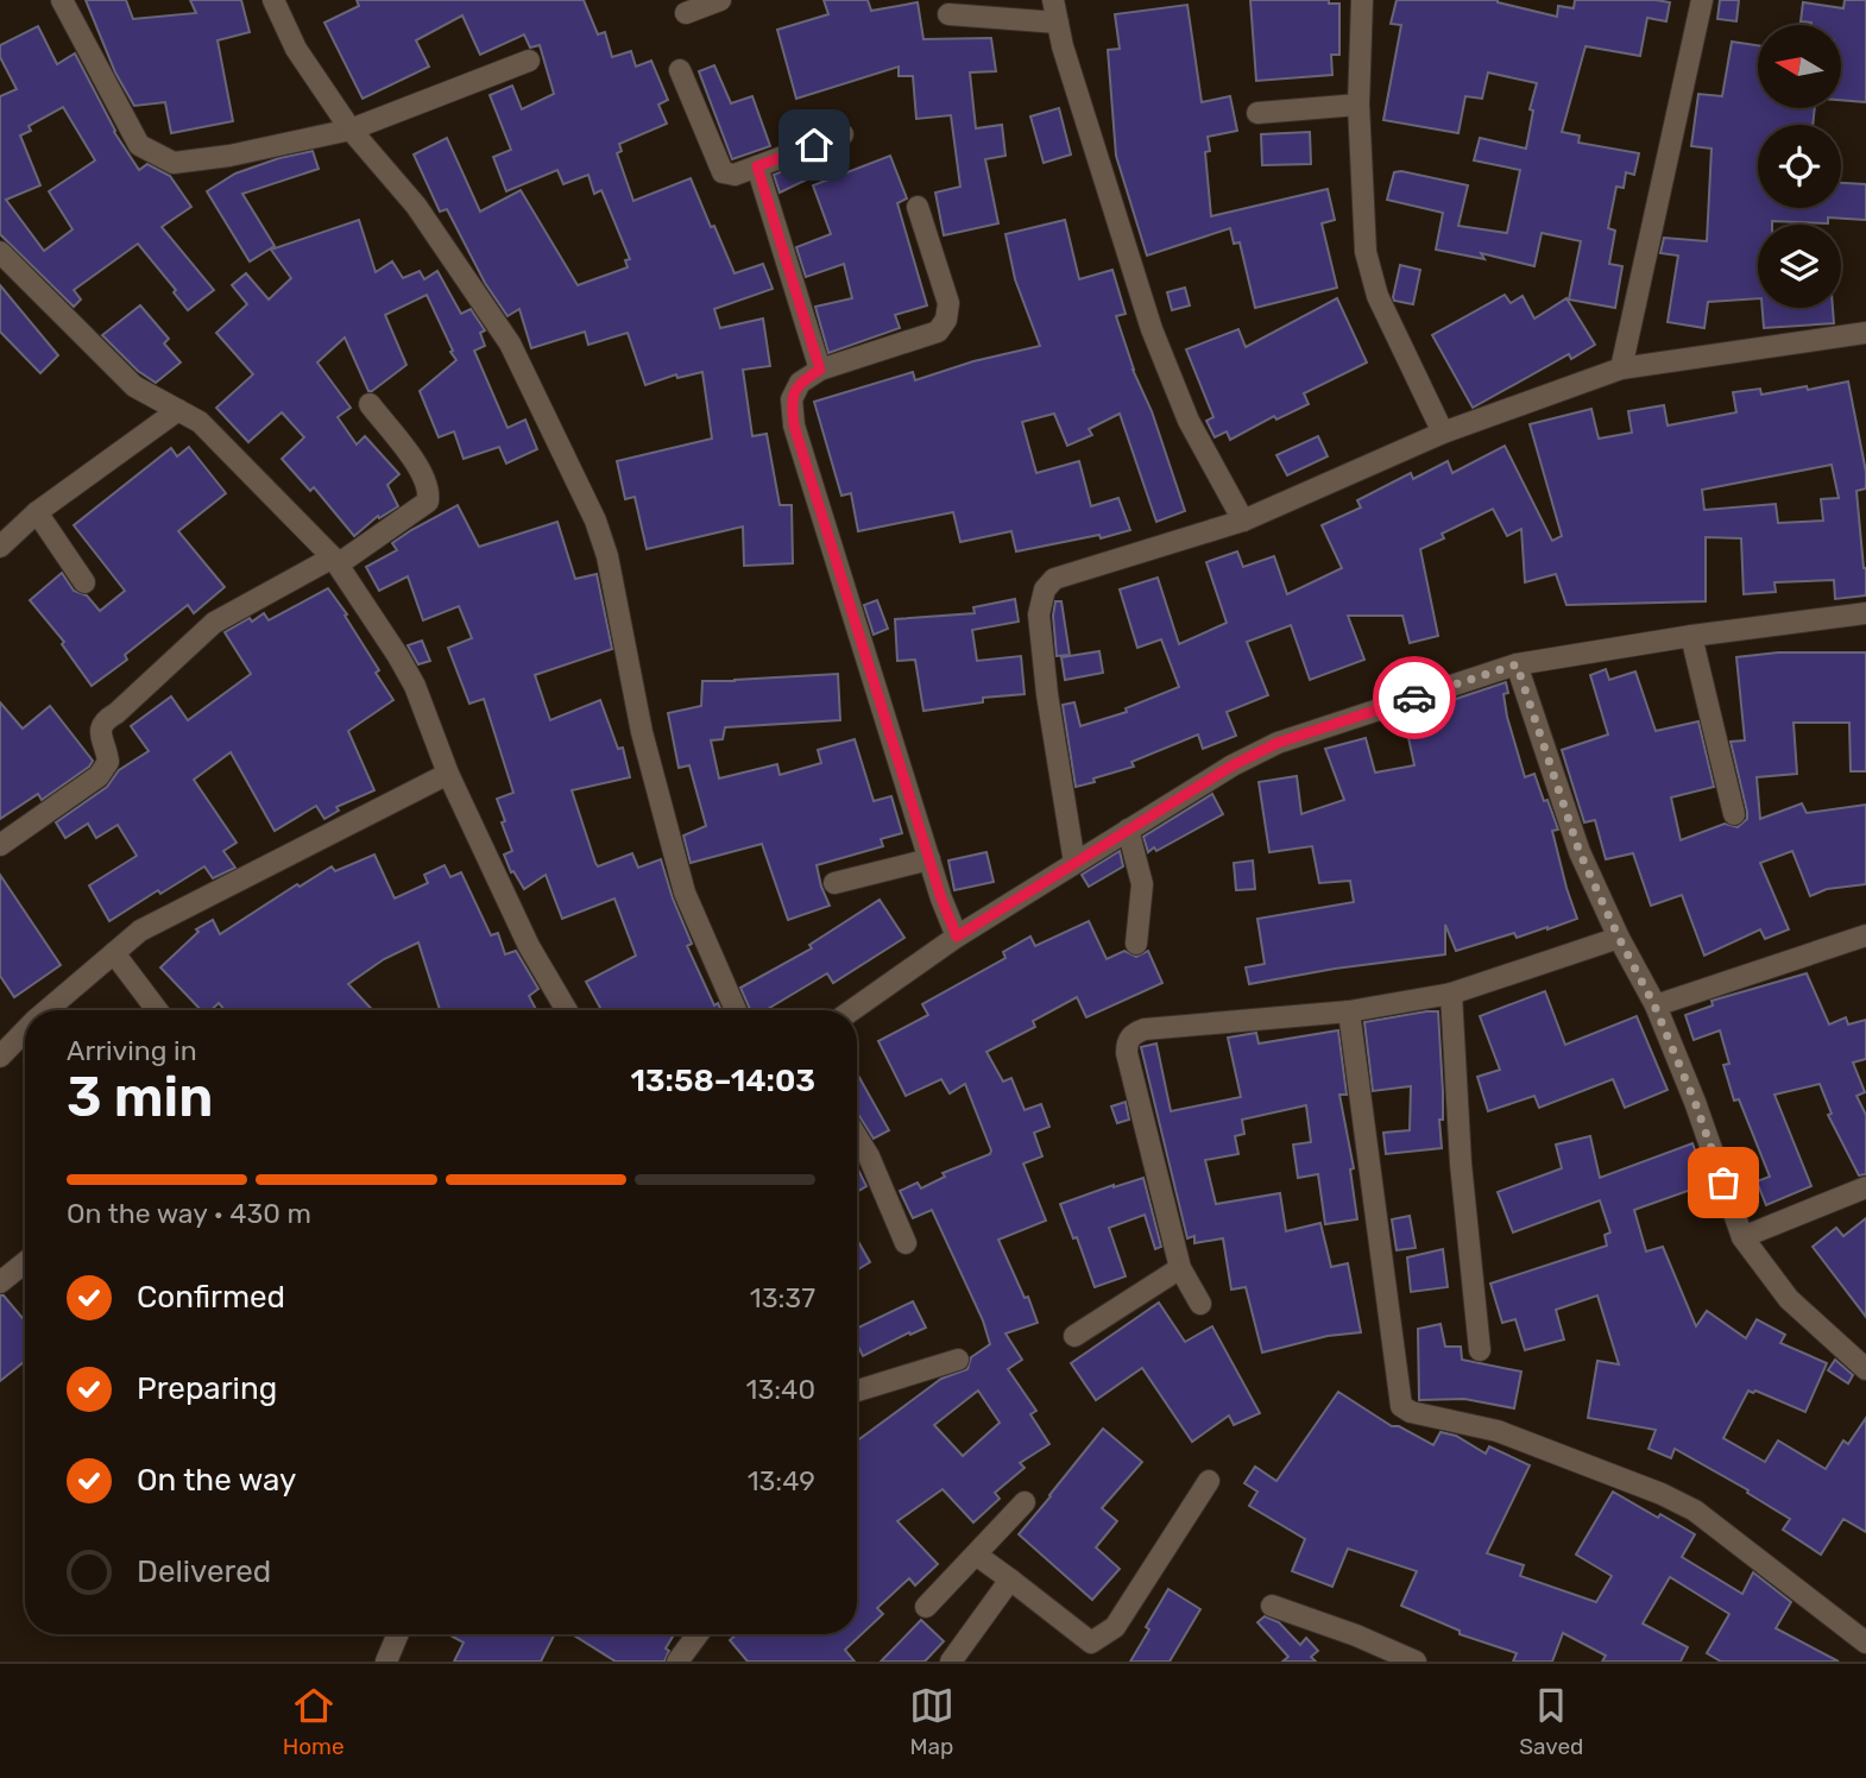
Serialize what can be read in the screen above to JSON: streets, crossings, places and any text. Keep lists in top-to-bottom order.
{
  "north": "left",
  "page": {
    "heading": ["3 min", "Arriving in", "13:58–14:03"],
    "bar": "On the way · 430 m",
    "list": [
      ["Confirmed", "13:37"],
      ["Preparing", "13:40"],
      ["On the way", "13:49"],
      "Delivered"
    ],
    "tabs": ["Home", "Map", "Saved"]
  }
}
